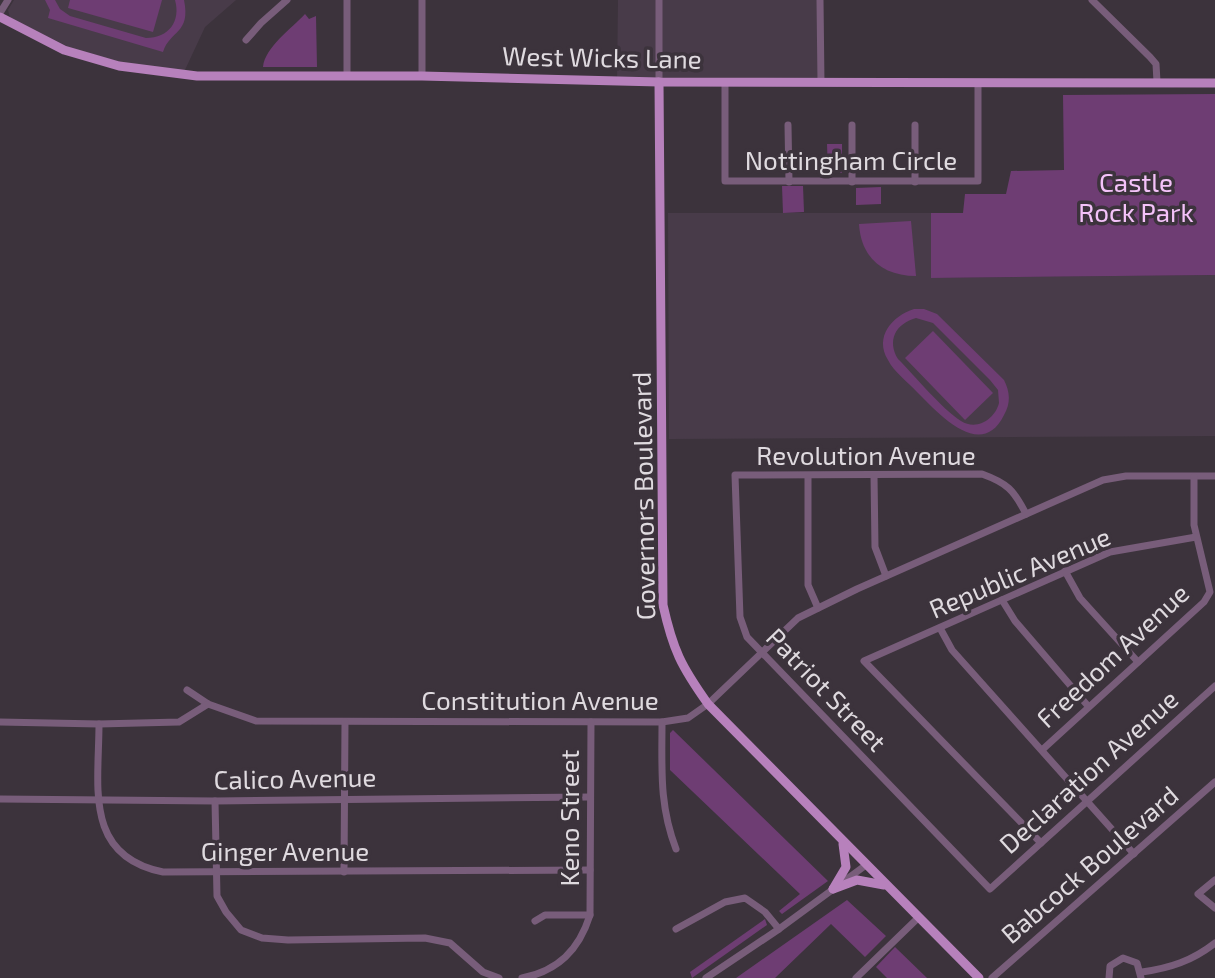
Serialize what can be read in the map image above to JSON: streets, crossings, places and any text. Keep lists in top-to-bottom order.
{
  "streets": {
    "main road": ["West Wicks Lane", "Governors Boulevard"],
    "street": [
      "Nottingham Circle",
      "Revolution Avenue",
      "Republic Avenue",
      "Freedom Avenue",
      "Patriot Street",
      "Constitution Avenue",
      "Declaration Avenue",
      "Calico Avenue",
      "Keno Street",
      "Ginger Avenue",
      "Babcock Boulevard"
    ]
  },
  "crossings": [
    ["West Wicks Lane", "Nottingham Circle"],
    ["West Wicks Lane", "Governors Boulevard"],
    ["Revolution Avenue", "Patriot Street"],
    ["Revolution Avenue", "Constitution Avenue"],
    ["Governors Boulevard", "Constitution Avenue"],
    ["Republic Avenue", "Freedom Avenue"],
    ["Republic Avenue", "Declaration Avenue"],
    ["Patriot Street", "Constitution Avenue"],
    ["Patriot Street", "Declaration Avenue"],
    ["Constitution Avenue", "Keno Street"],
    ["Calico Avenue", "Keno Street"],
    ["Calico Avenue", "Ginger Avenue"],
    ["Keno Street", "Ginger Avenue"]
  ],
  "parks": ["Castle Rock Park"]
}
